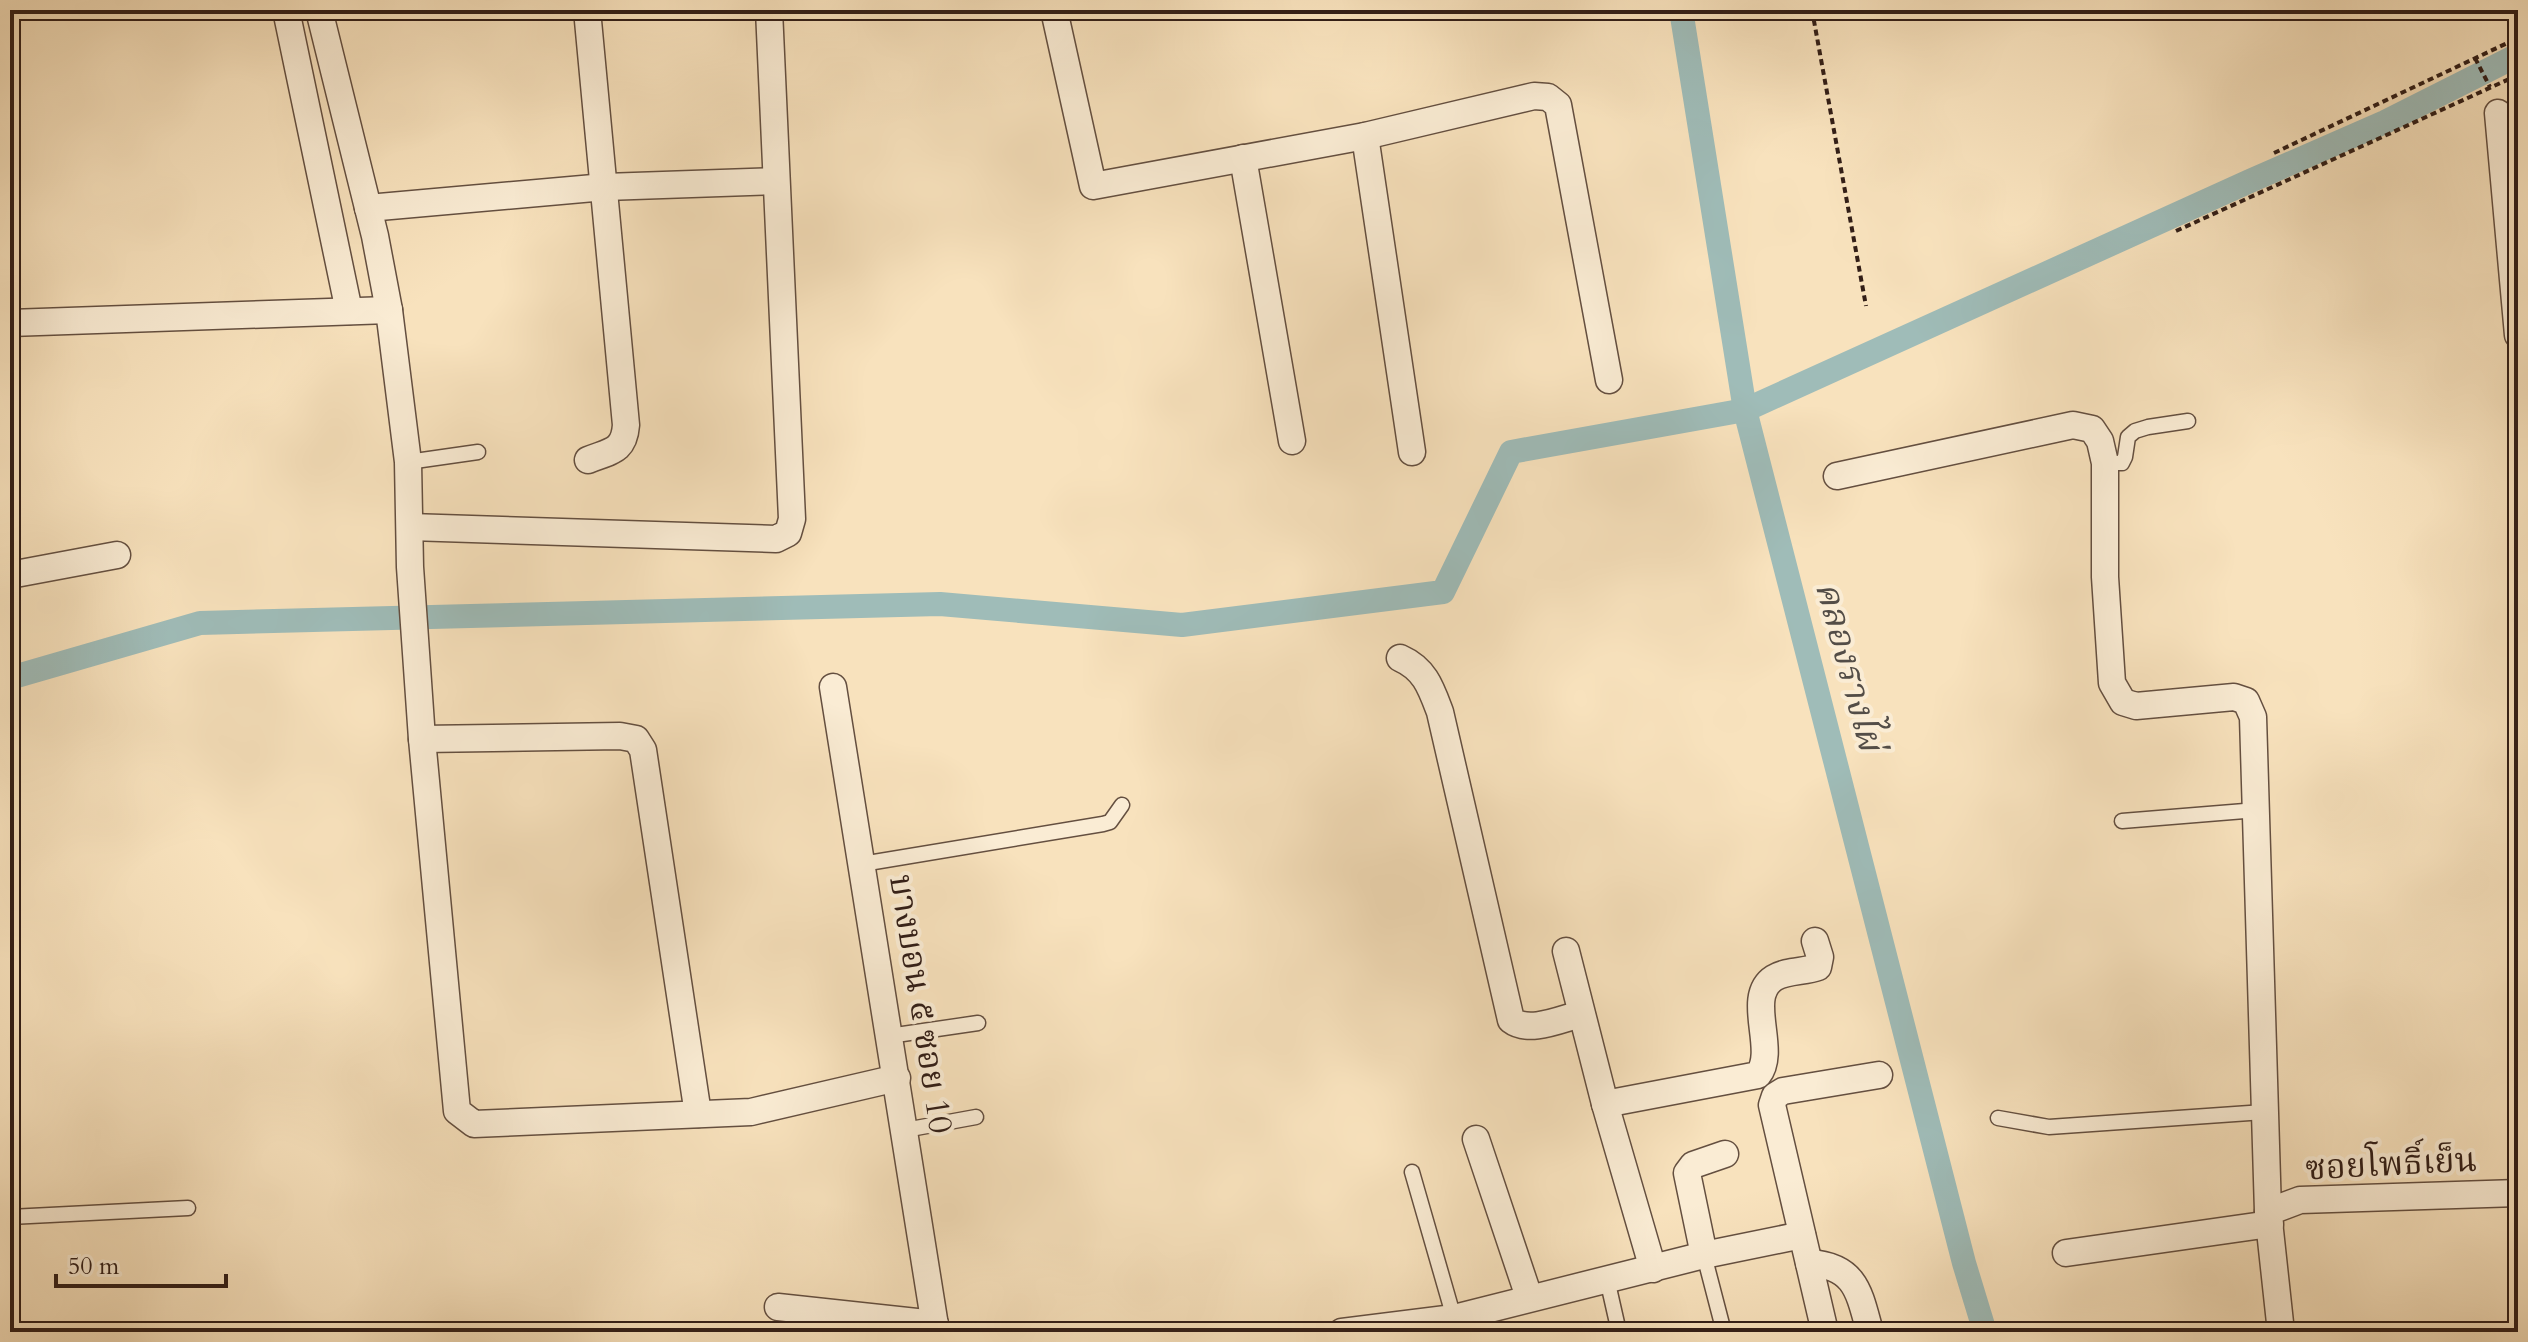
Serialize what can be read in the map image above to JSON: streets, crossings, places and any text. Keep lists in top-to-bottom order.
{
  "streets": {
    "street": ["บางบอน ๕ ซอย 10", "ซอยโพธิ์เย็น"]
  },
  "water": ["คลองรางไผ่"],
  "scale_bar": "50 m"
}
